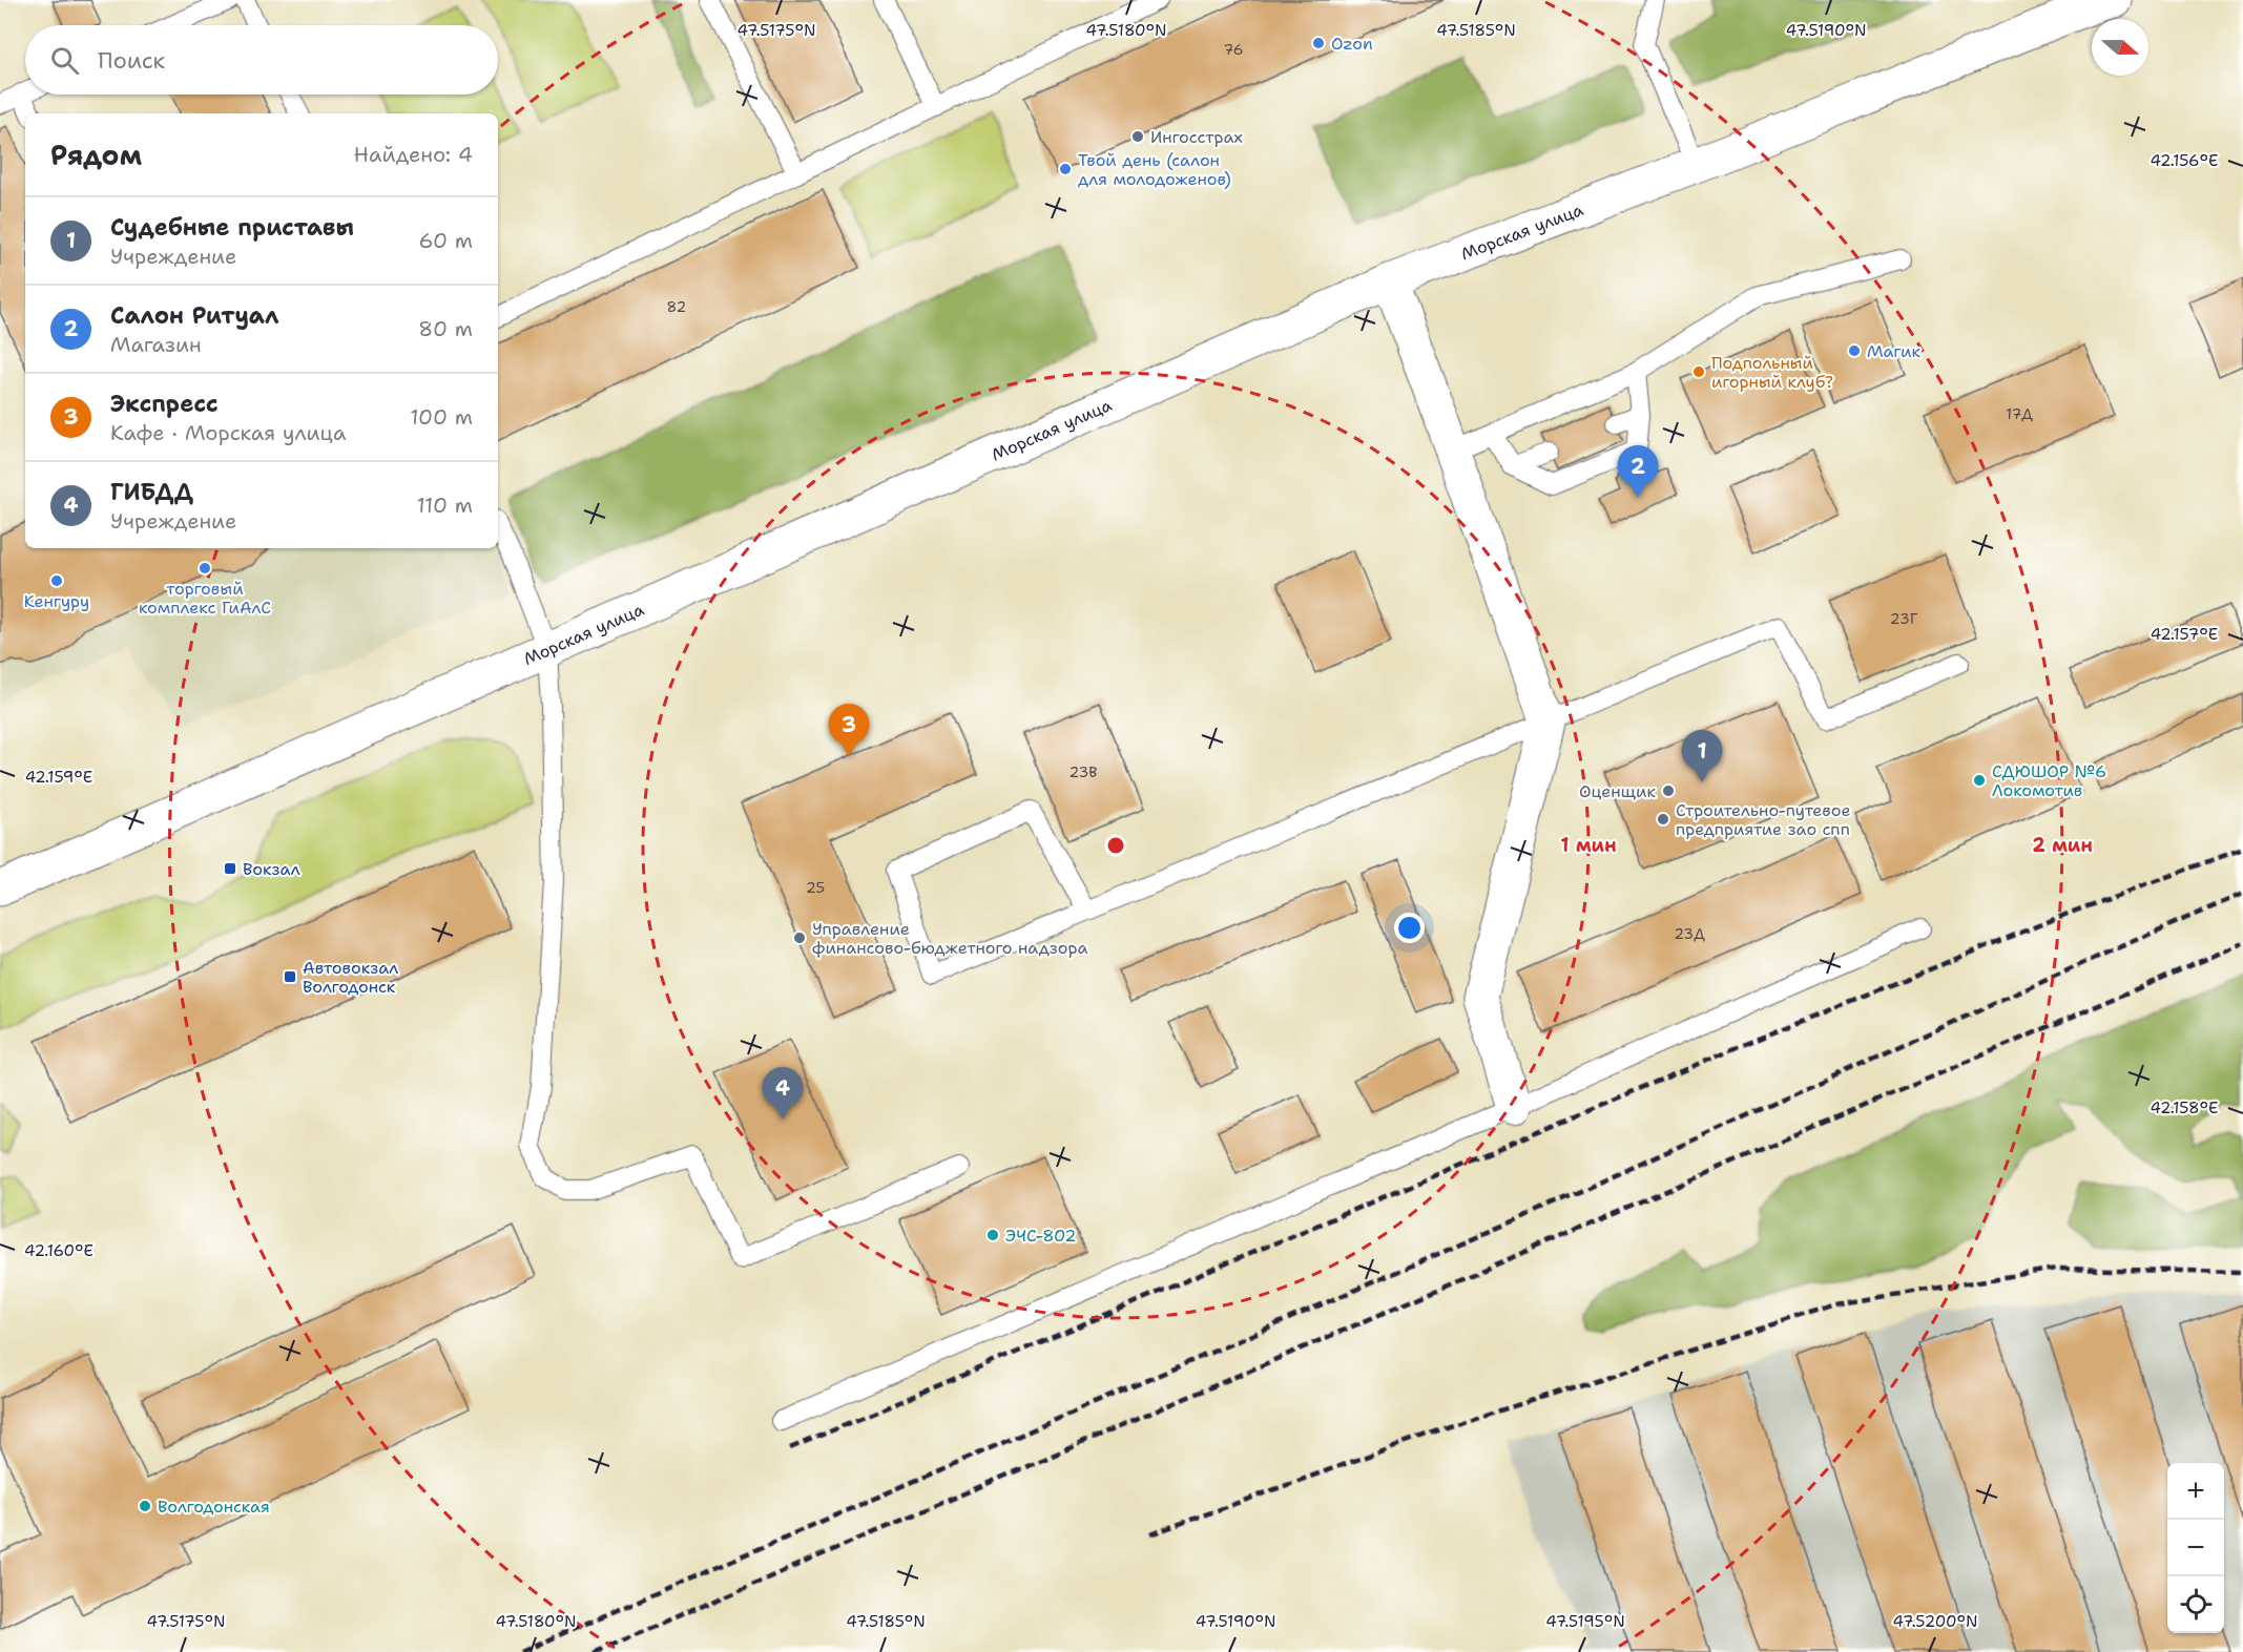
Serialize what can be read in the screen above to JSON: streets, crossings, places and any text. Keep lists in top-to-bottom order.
{
  "streets": {
    "main road": ["Морская улица"]
  },
  "places": {
    "other": [
      "Ozon",
      "Ингосстрах",
      "Твой день (салон для молодоженов)",
      "Магик",
      "Подпольный игорный клуб?",
      "торговый комплекс ГиАлС",
      "Кенгуру",
      "СДЮШОР №6 Локомотив",
      "Оценщик",
      "Строительно-путевое предприятие зао спп",
      "Управление финансово-бюджетного надзора",
      "ЭЧС-802",
      "Волгодонская"
    ],
    "transit": ["Вокзал", "Автовокзал Волгодонск"]
  },
  "house_numbers": [
    "76",
    "82",
    "17Д",
    "23Г",
    "23В",
    "25",
    "23Д"
  ],
  "north": "right",
  "page": {
    "search": "Поиск",
    "heading": ["Рядом", "Найдено: 4"],
    "list": [
      {
        "mark": "1",
        "name": "Судебные приставы",
        "note": "Учреждение",
        "value": "60 m"
      },
      {
        "mark": "2",
        "name": "Салон Ритуал",
        "note": "Магазин",
        "value": "80 m"
      },
      {
        "mark": "3",
        "name": "Экспресс",
        "note": "Кафе · Морская улица",
        "value": "100 m"
      },
      {
        "mark": "4",
        "name": "ГИБДД",
        "note": "Учреждение",
        "value": "110 m"
      }
    ],
    "pins": [
      "2",
      "3",
      "1",
      "4"
    ],
    "map_buttons": ["+", "−"]
  },
  "coordinates": [
    "47.5175°N",
    "47.5185°N",
    "47.5180°N",
    "47.5190°N",
    "42.156°E",
    "42.157°E",
    "42.159°E",
    "42.158°E",
    "42.160°E",
    "47.5195°N",
    "47.5200°N"
  ],
  "rings": ["1 мин", "2 мин"]
}
